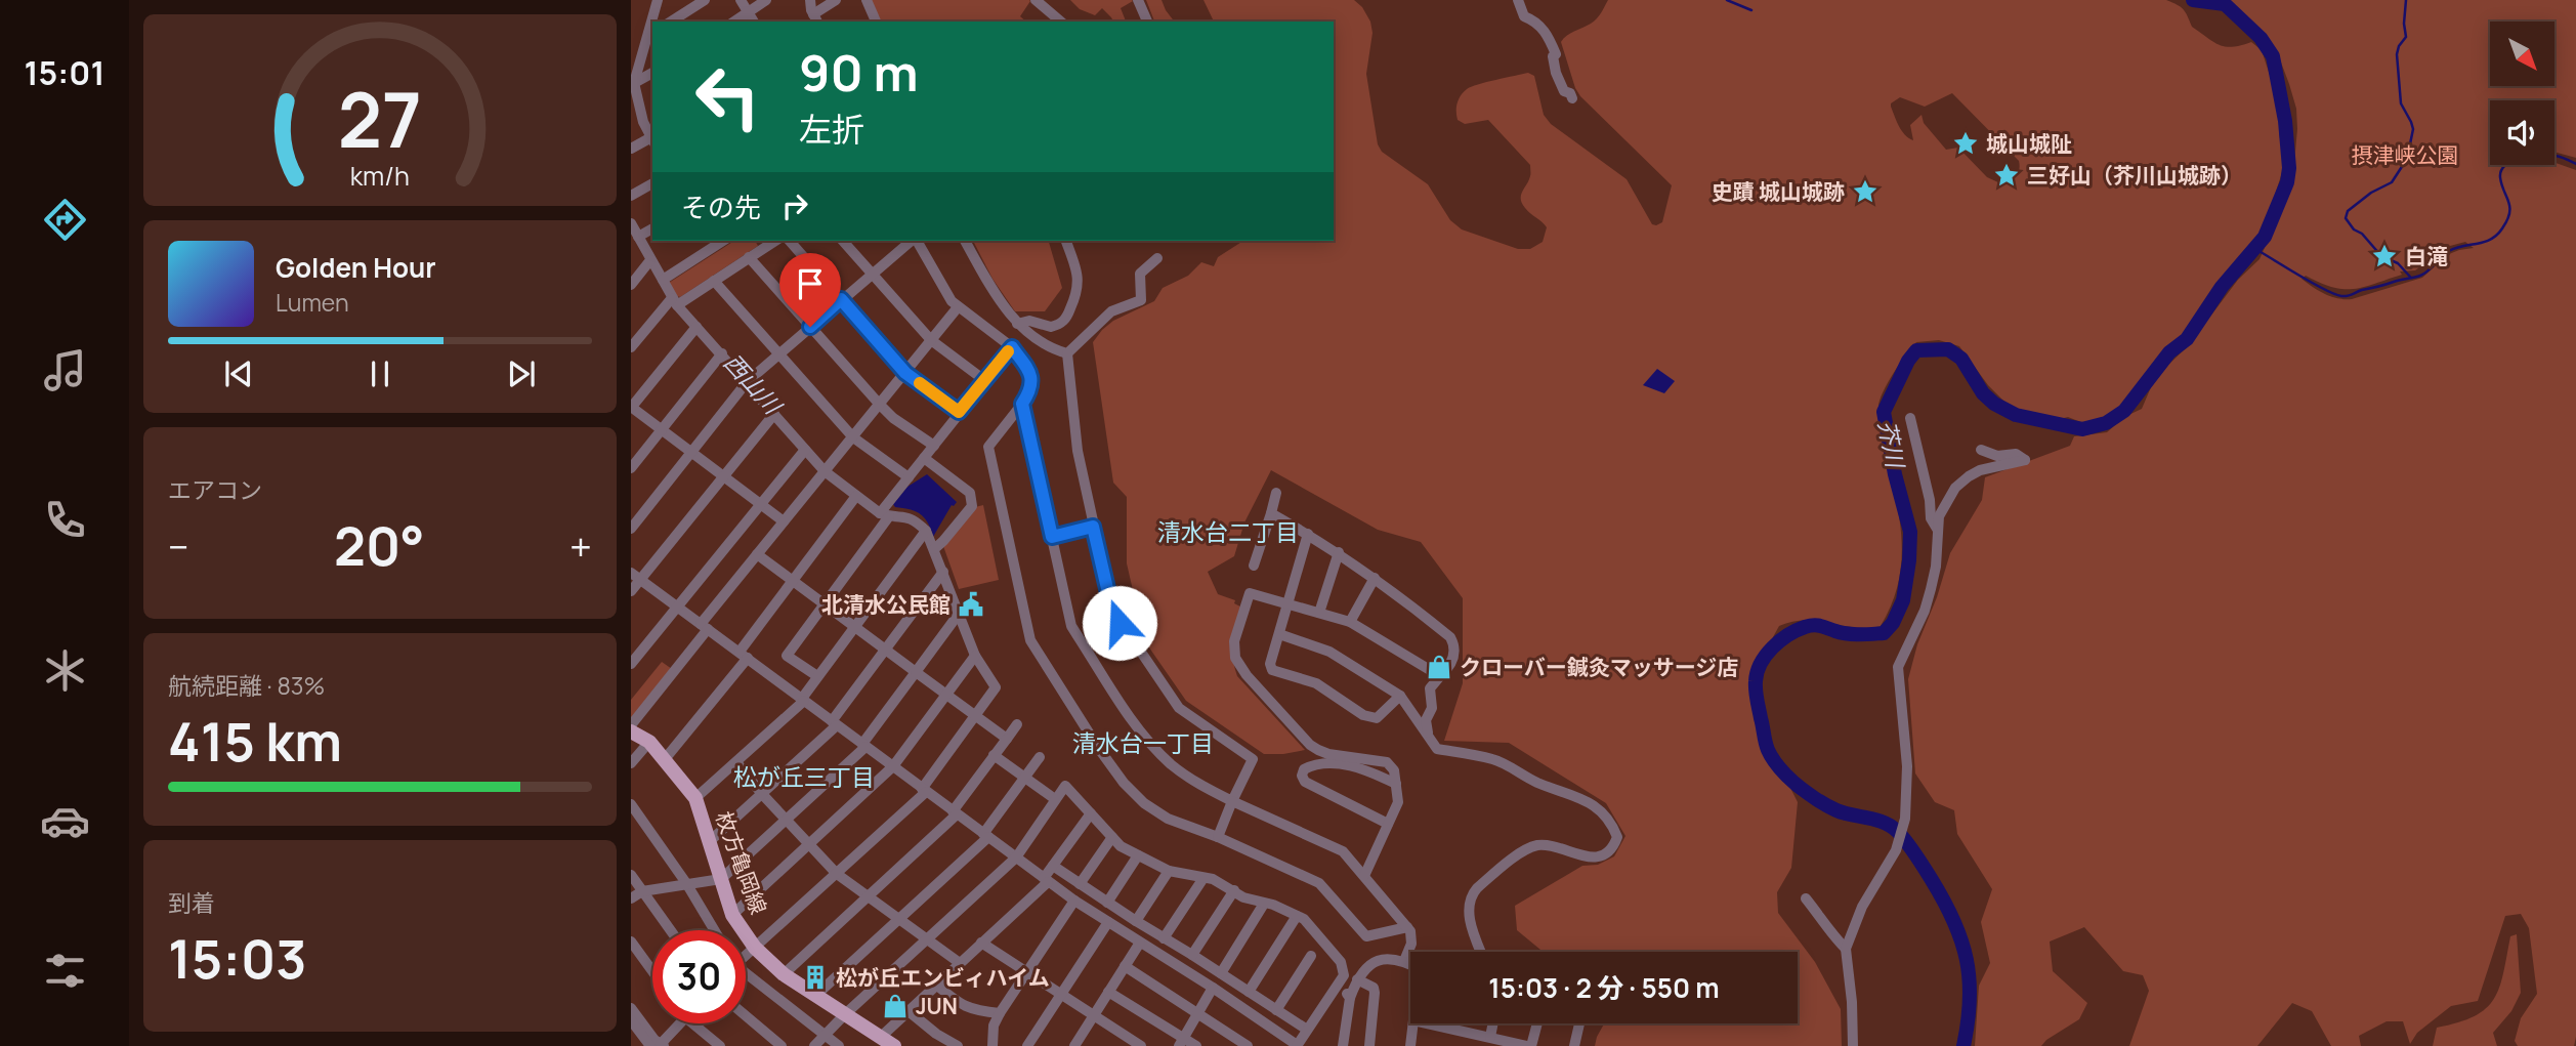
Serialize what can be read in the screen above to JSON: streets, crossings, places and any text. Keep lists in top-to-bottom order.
{
  "streets": {
    "main road": ["枚方亀岡線"]
  },
  "districts": ["清水台二丁目", "清水台一丁目", "松が丘三丁目"],
  "water": ["西山川", "芥川"],
  "parks": ["摂津峡公園"],
  "places": {
    "place": [
      "城山城阯",
      "三好山（芥川山城跡）",
      "史蹟 城山城跡",
      "白滝"
    ],
    "public building": ["北清水公民館"],
    "shop": ["クローバー鍼灸マッサージ店", "JUN"],
    "building": ["松が丘エンビィハイム"]
  },
  "north": "bottom right",
  "page": {
    "tabs": "15:01",
    "turn": ["90 m", "左折"],
    "then": "その先",
    "song": ["Golden Hour", "Lumen"],
    "tile": [
      "エアコン",
      ["航続距離 · 83%", "415 km"],
      ["到着", "15:03"]
    ],
    "heat": ["−", "20°", "+"],
    "limit": "30",
    "trip": "15:03 · 2 分 · 550 m",
    "gauge": ["27", "km/h"]
  }
}
